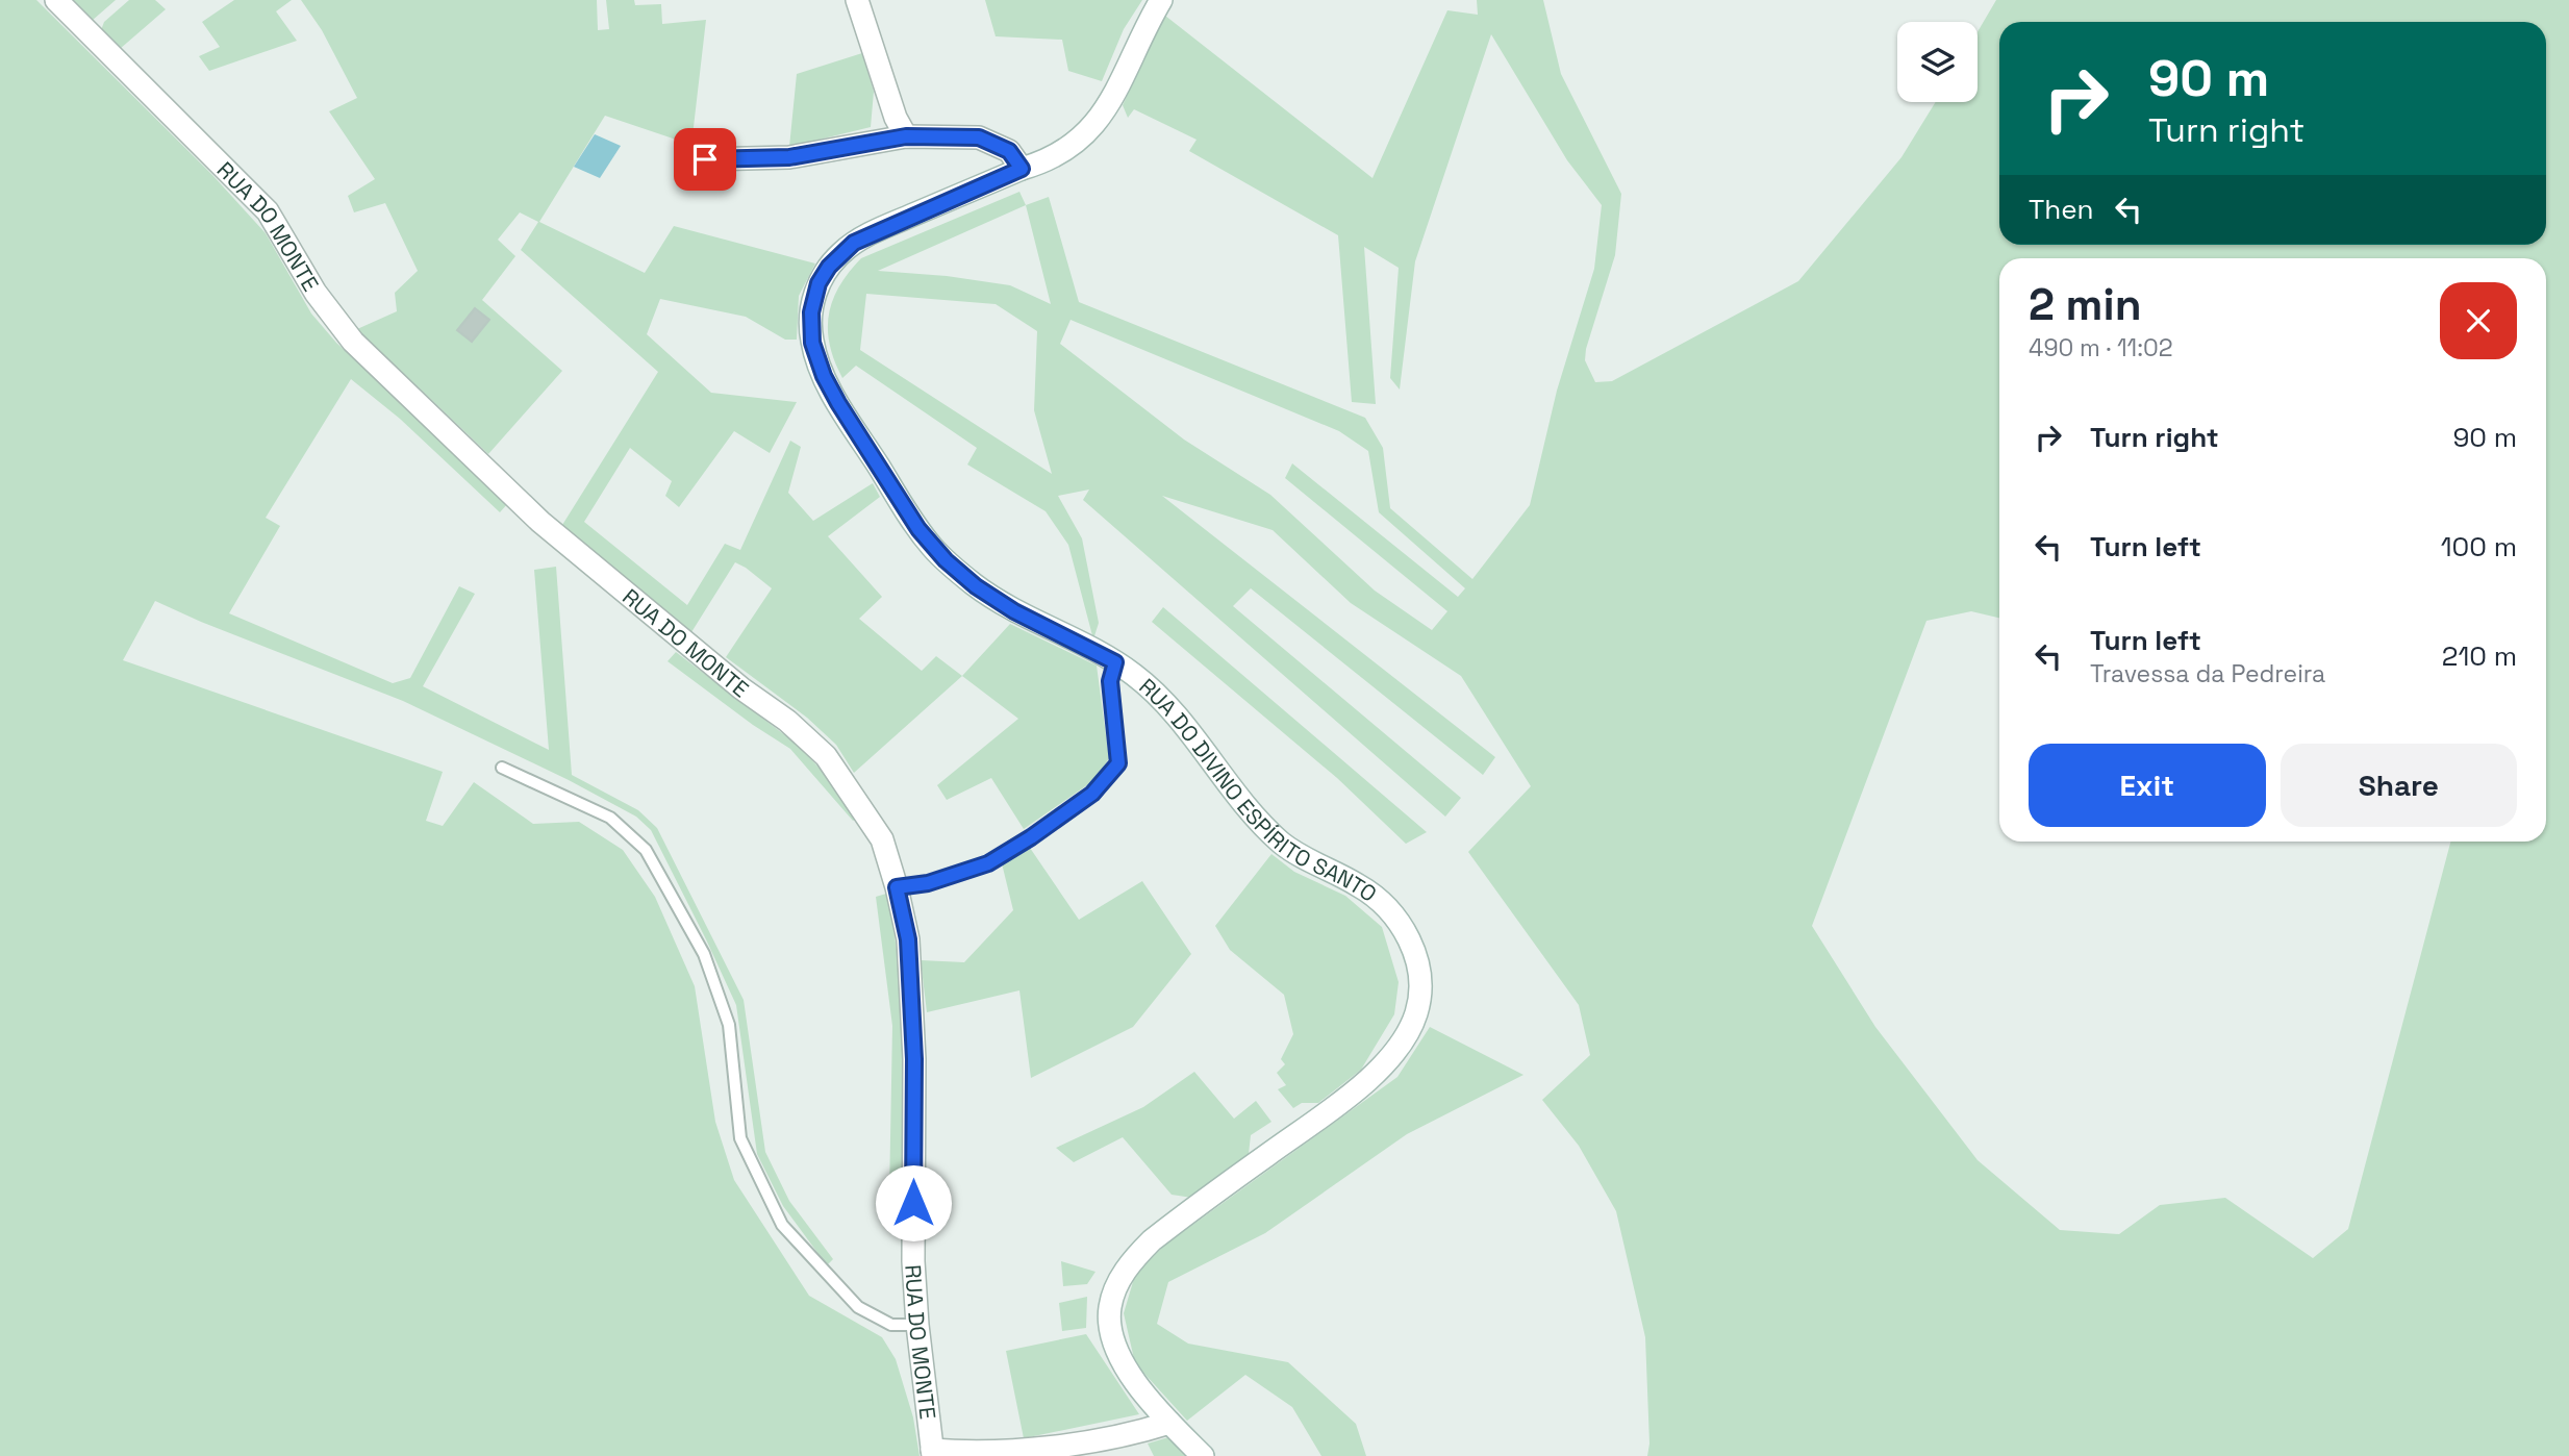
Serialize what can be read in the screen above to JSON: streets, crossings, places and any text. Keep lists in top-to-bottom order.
{
  "streets": {
    "street": ["RUA DO MONTE", "RUA DO DIVINO ESPÍRITO SANTO"]
  },
  "page": {
    "turn": ["90 m", "Turn right"],
    "then": "Then",
    "heading": ["2 min", "490 m · 11:02"],
    "list": [
      {
        "name": "Turn right",
        "value": "90 m"
      },
      {
        "name": "Turn left",
        "value": "100 m"
      },
      {
        "name": "Turn left",
        "note": "Travessa da Pedreira",
        "value": "210 m"
      }
    ],
    "buttons": ["Exit", "Share"]
  }
}
